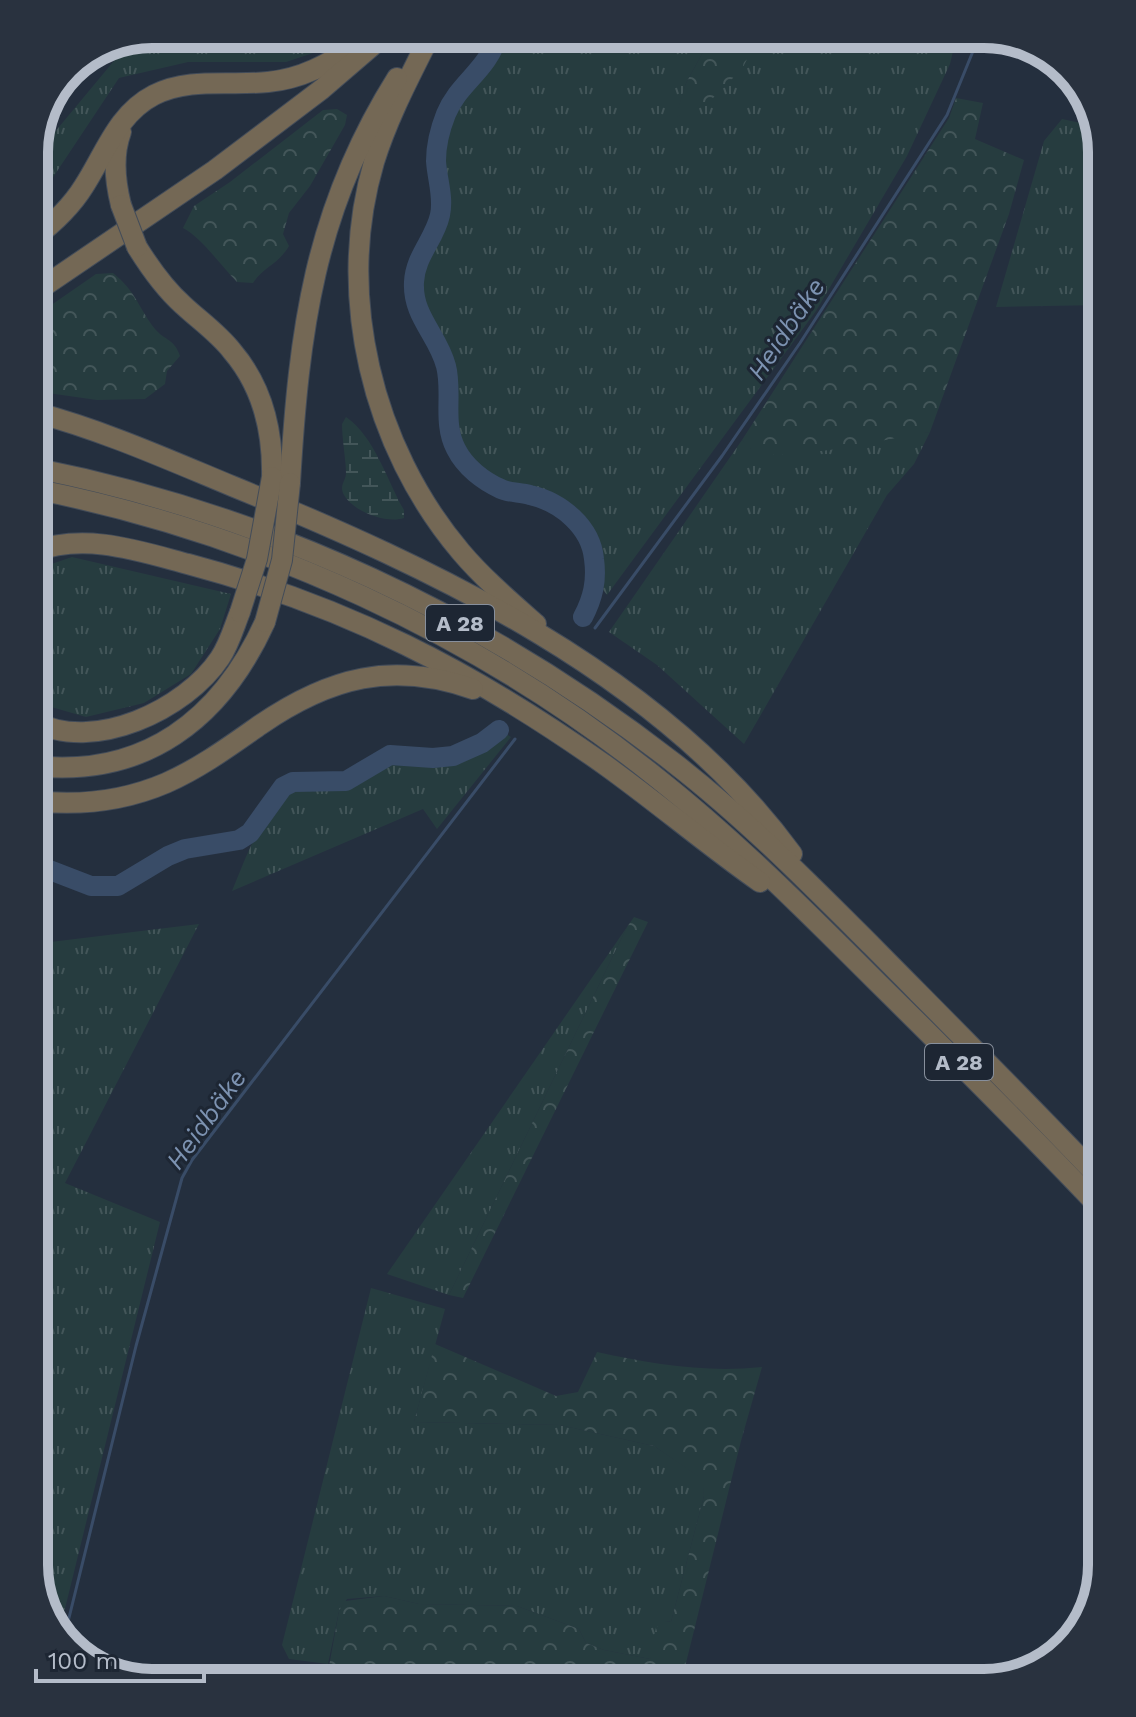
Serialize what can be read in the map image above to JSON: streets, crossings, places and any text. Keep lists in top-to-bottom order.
{
  "streets": {
    "highway": ["A 28"]
  },
  "water": ["Heidbäke"],
  "scale_bar": "100 m"
}
